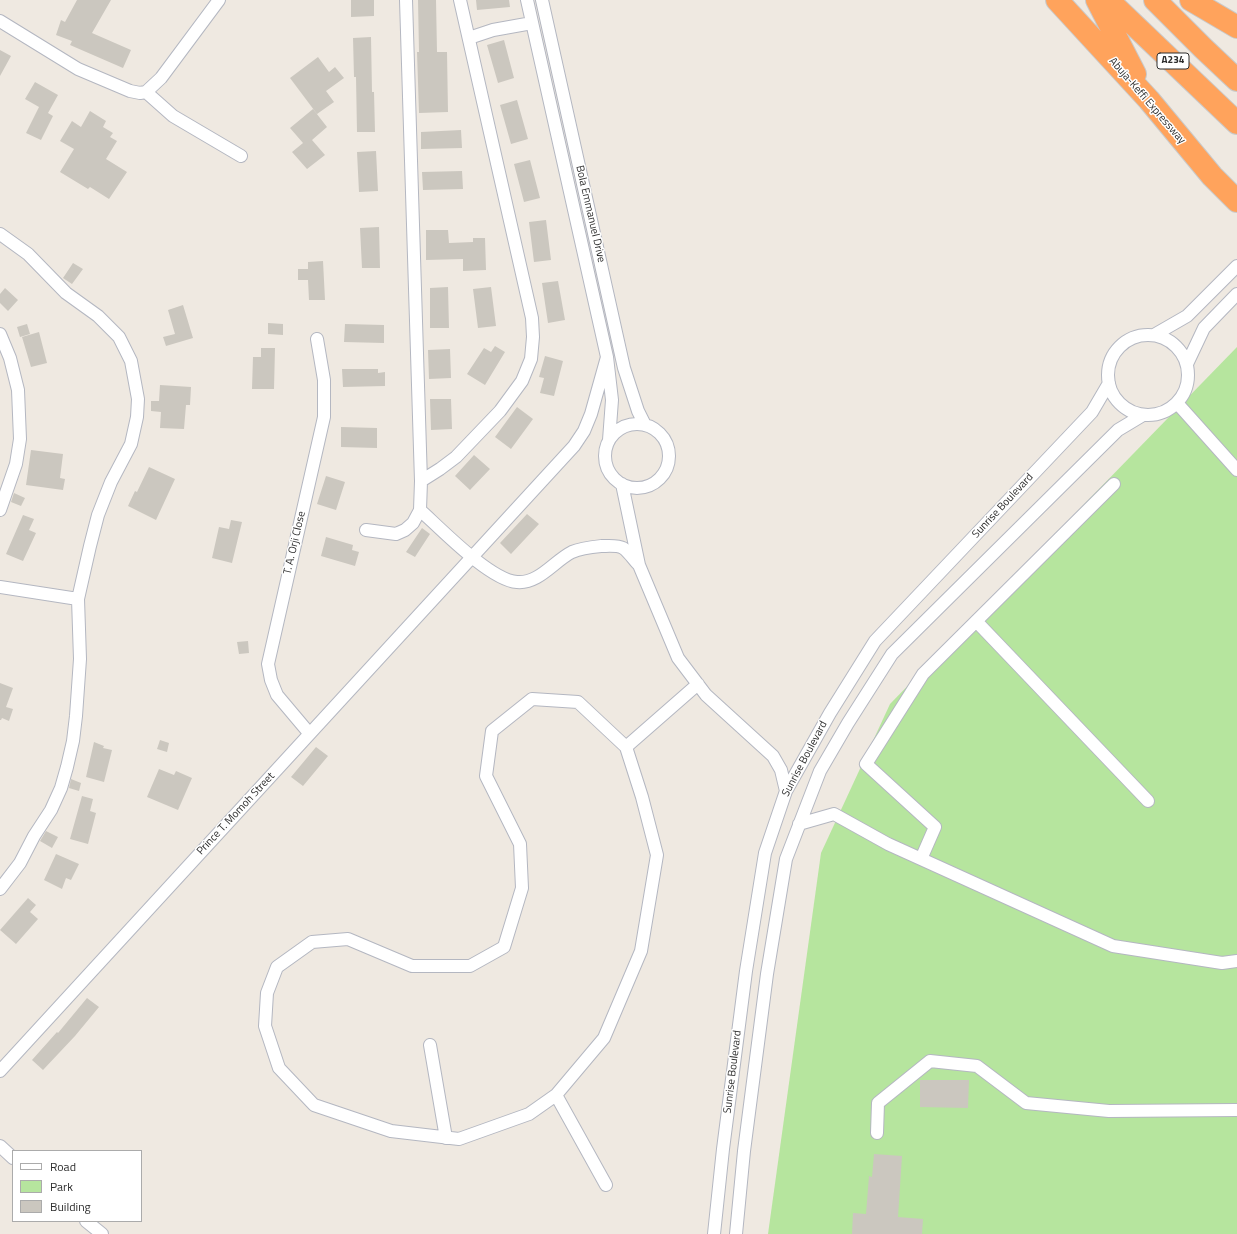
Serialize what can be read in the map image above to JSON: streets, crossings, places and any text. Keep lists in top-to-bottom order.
{
  "streets": {
    "highway": ["A234", "Abuja-Keffi Expressway"],
    "street": [
      "Bola Emmanuel Drive",
      "Sunrise Boulevard",
      "T. A. Orji Close",
      "Prince T. Momoh Street"
    ]
  },
  "crossings": [
    ["Bola Emmanuel Drive", "Prince T. Momoh Street"],
    ["T. A. Orji Close", "Prince T. Momoh Street"]
  ],
  "legend": ["Road", "Park", "Building"]
}
